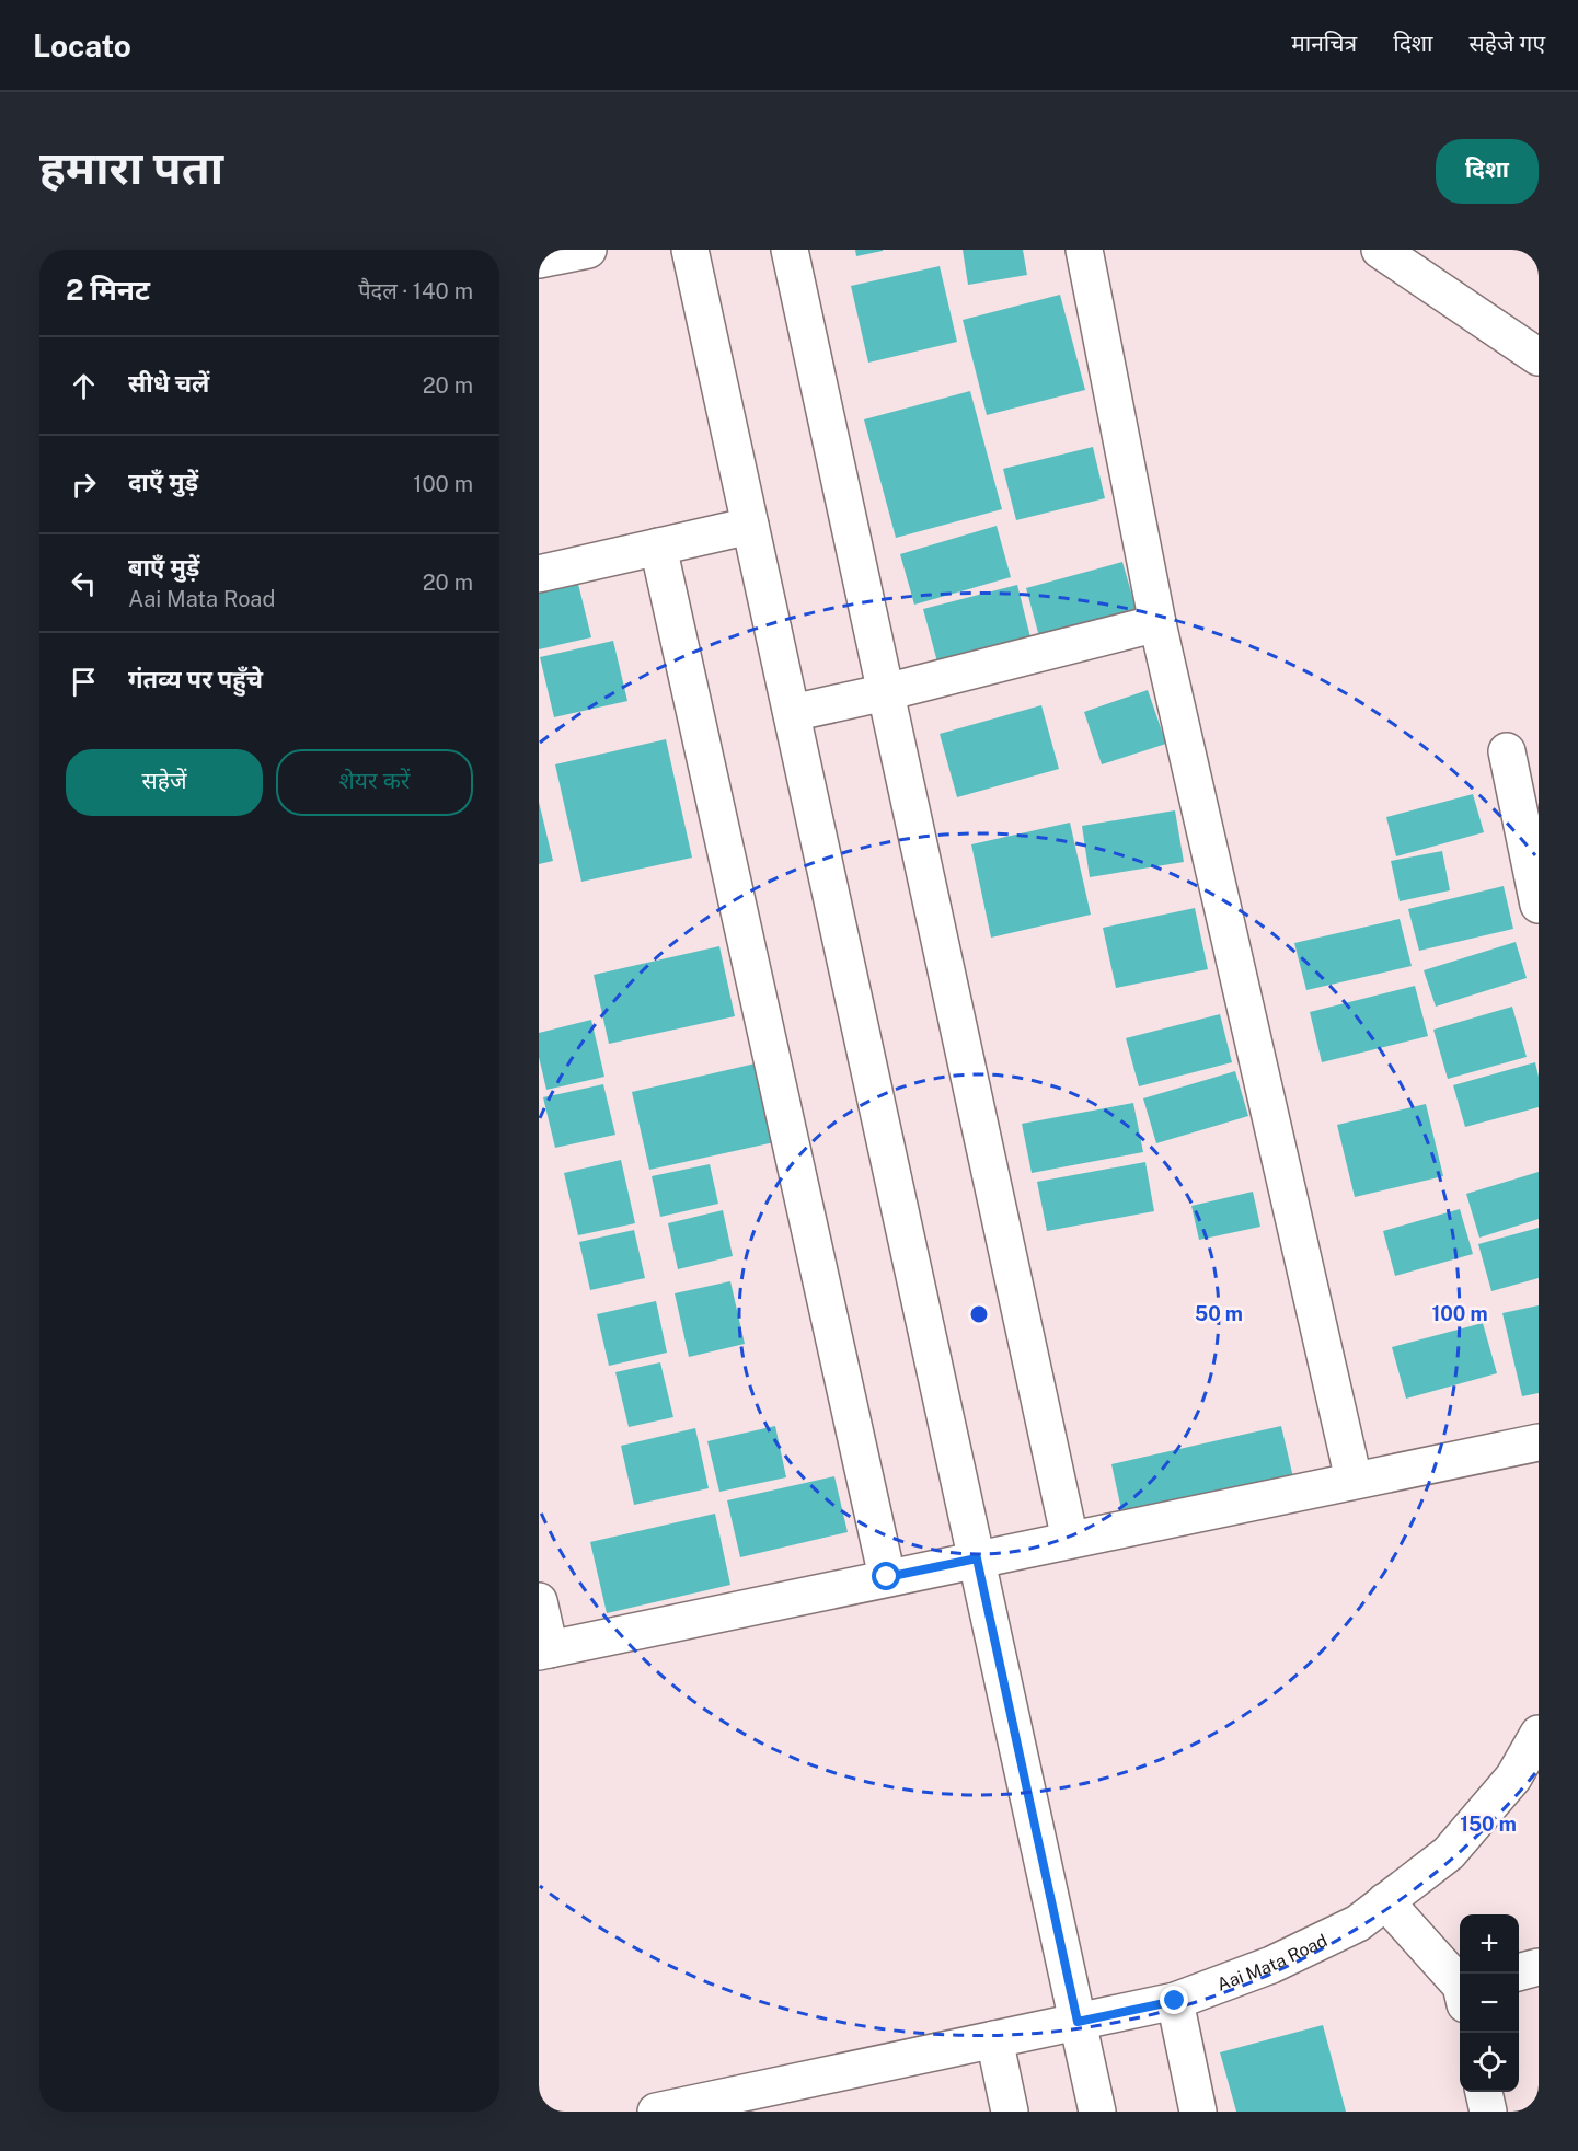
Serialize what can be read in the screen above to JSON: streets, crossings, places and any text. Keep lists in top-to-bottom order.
{
  "streets": {
    "street": ["Aai Mata Road"]
  },
  "page": {
    "header": "Locato",
    "nav": ["मानचित्र", "दिशा", "सहेजे गए"],
    "buttons": [
      "दिशा",
      ["सहेजें", "शेयर करें"]
    ],
    "title": "हमारा पता",
    "heading": ["2 मिनट", "पैदल · 140 m"],
    "list": [
      ["सीधे चलें", "20 m"],
      ["दाएँ मुड़ें", "100 m"],
      ["बाएँ मुड़ें", "Aai Mata Road", "20 m"],
      "गंतव्य पर पहुँचे"
    ],
    "map_buttons": ["+", "−"]
  },
  "rings": ["50 m", "100 m", "150 m"]
}
